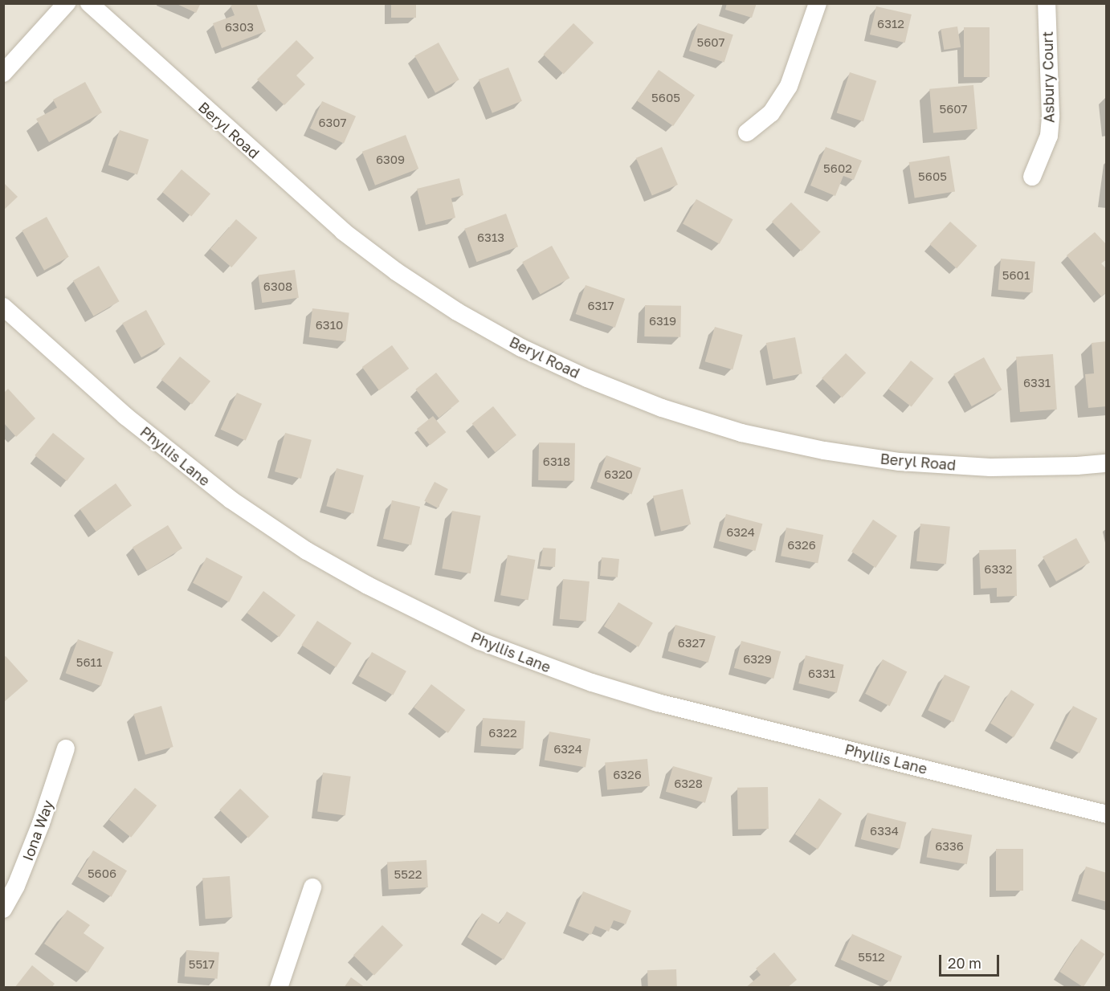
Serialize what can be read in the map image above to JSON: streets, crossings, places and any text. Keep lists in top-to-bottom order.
{
  "streets": {
    "street": [
      "Asbury Court",
      "Beryl Road",
      "Phyllis Lane",
      "Iona Way"
    ]
  },
  "house_numbers": [
    "6312",
    "6303",
    "5607",
    "5605",
    "5607",
    "6307",
    "6309",
    "5602",
    "5605",
    "6313",
    "5601",
    "6308",
    "6317",
    "6319",
    "6310",
    "6331",
    "6318",
    "6320",
    "6324",
    "6326",
    "6332",
    "6327",
    "6329",
    "5611",
    "6331",
    "6322",
    "6324",
    "6326",
    "6328",
    "6334",
    "6336",
    "5606",
    "5522",
    "5512",
    "5517"
  ],
  "scale_bar": "20 m"
}
